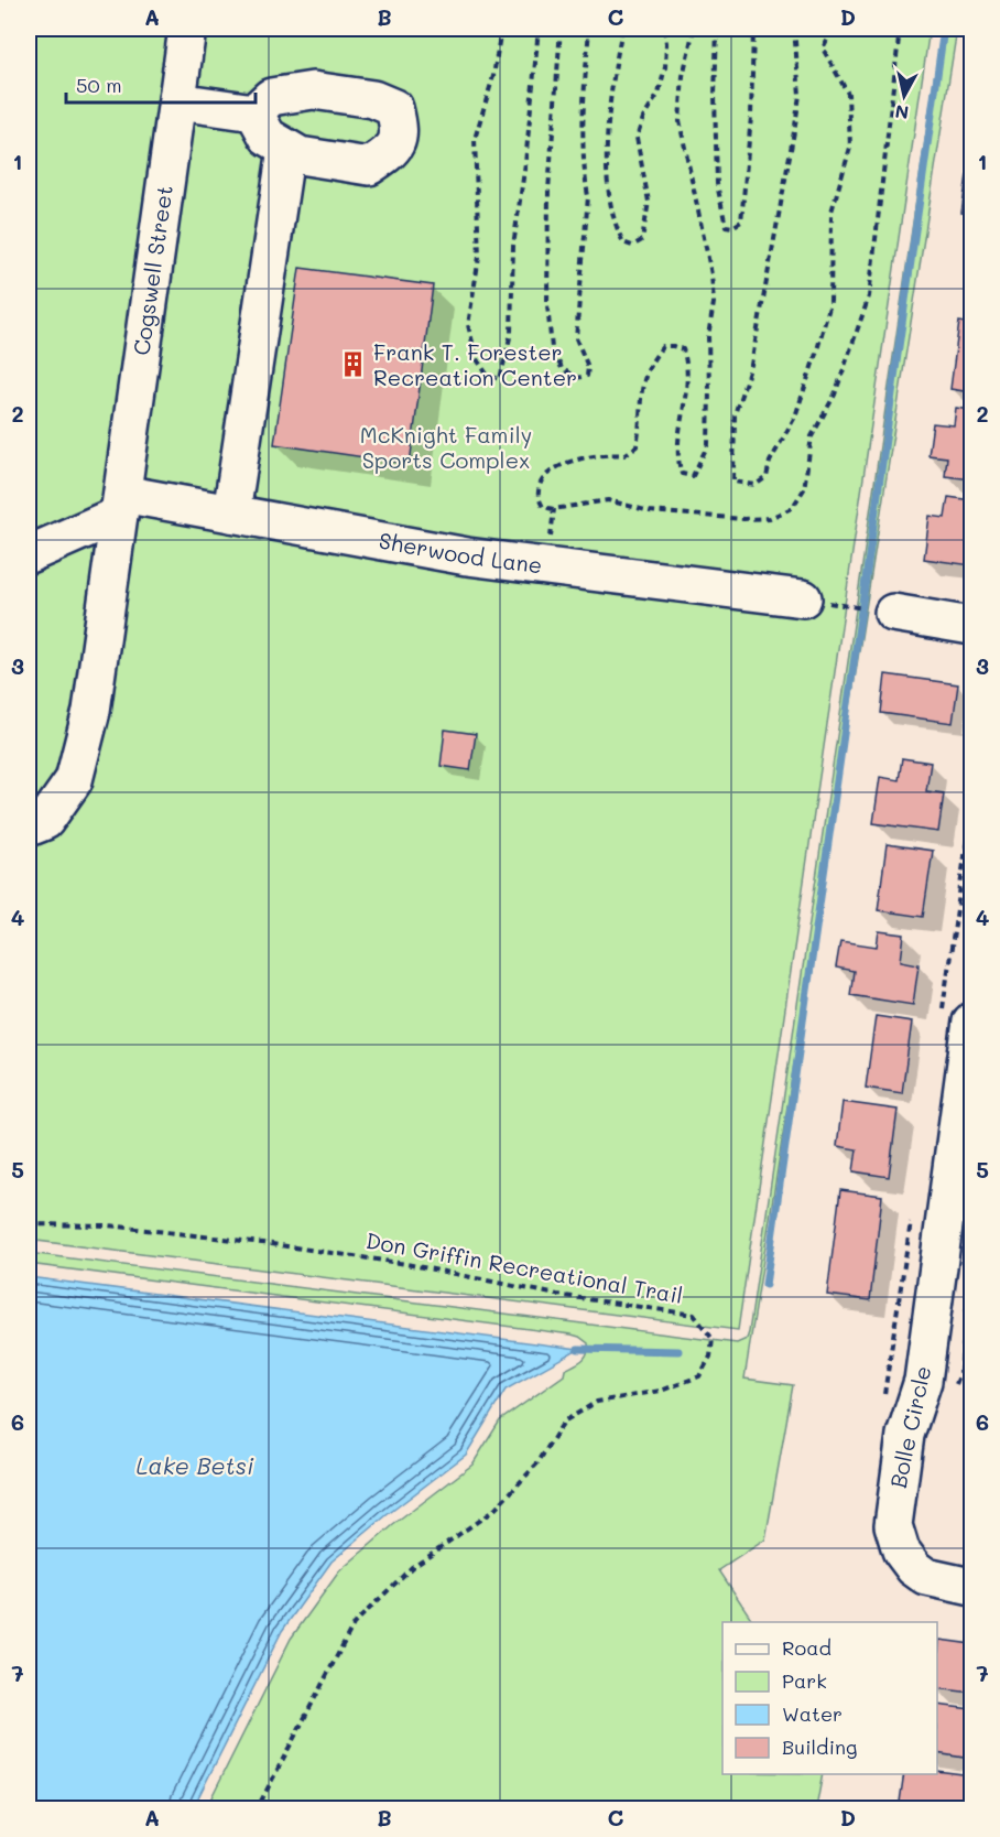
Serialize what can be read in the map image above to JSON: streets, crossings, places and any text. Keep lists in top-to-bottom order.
{
  "streets": {
    "street": ["Cogswell Street", "Sherwood Lane", "Bolle Circle"],
    "path": ["Don Griffin Recreational Trail"]
  },
  "crossings": [
    ["Cogswell Street", "Sherwood Lane"]
  ],
  "water": ["Lake Betsi"],
  "parks": ["McKnight Family Sports Complex"],
  "places": {
    "building": ["Frank T. Forester Recreation Center"]
  },
  "legend": [
    "Road",
    "Park",
    "Water",
    "Building"
  ],
  "scale_bar": "50 m",
  "north": "bottom",
  "grid": {
    "columns": [
      "A",
      "B",
      "C",
      "D"
    ],
    "rows": [
      "1",
      "2",
      "3",
      "4",
      "5",
      "6",
      "7"
    ]
  }
}
